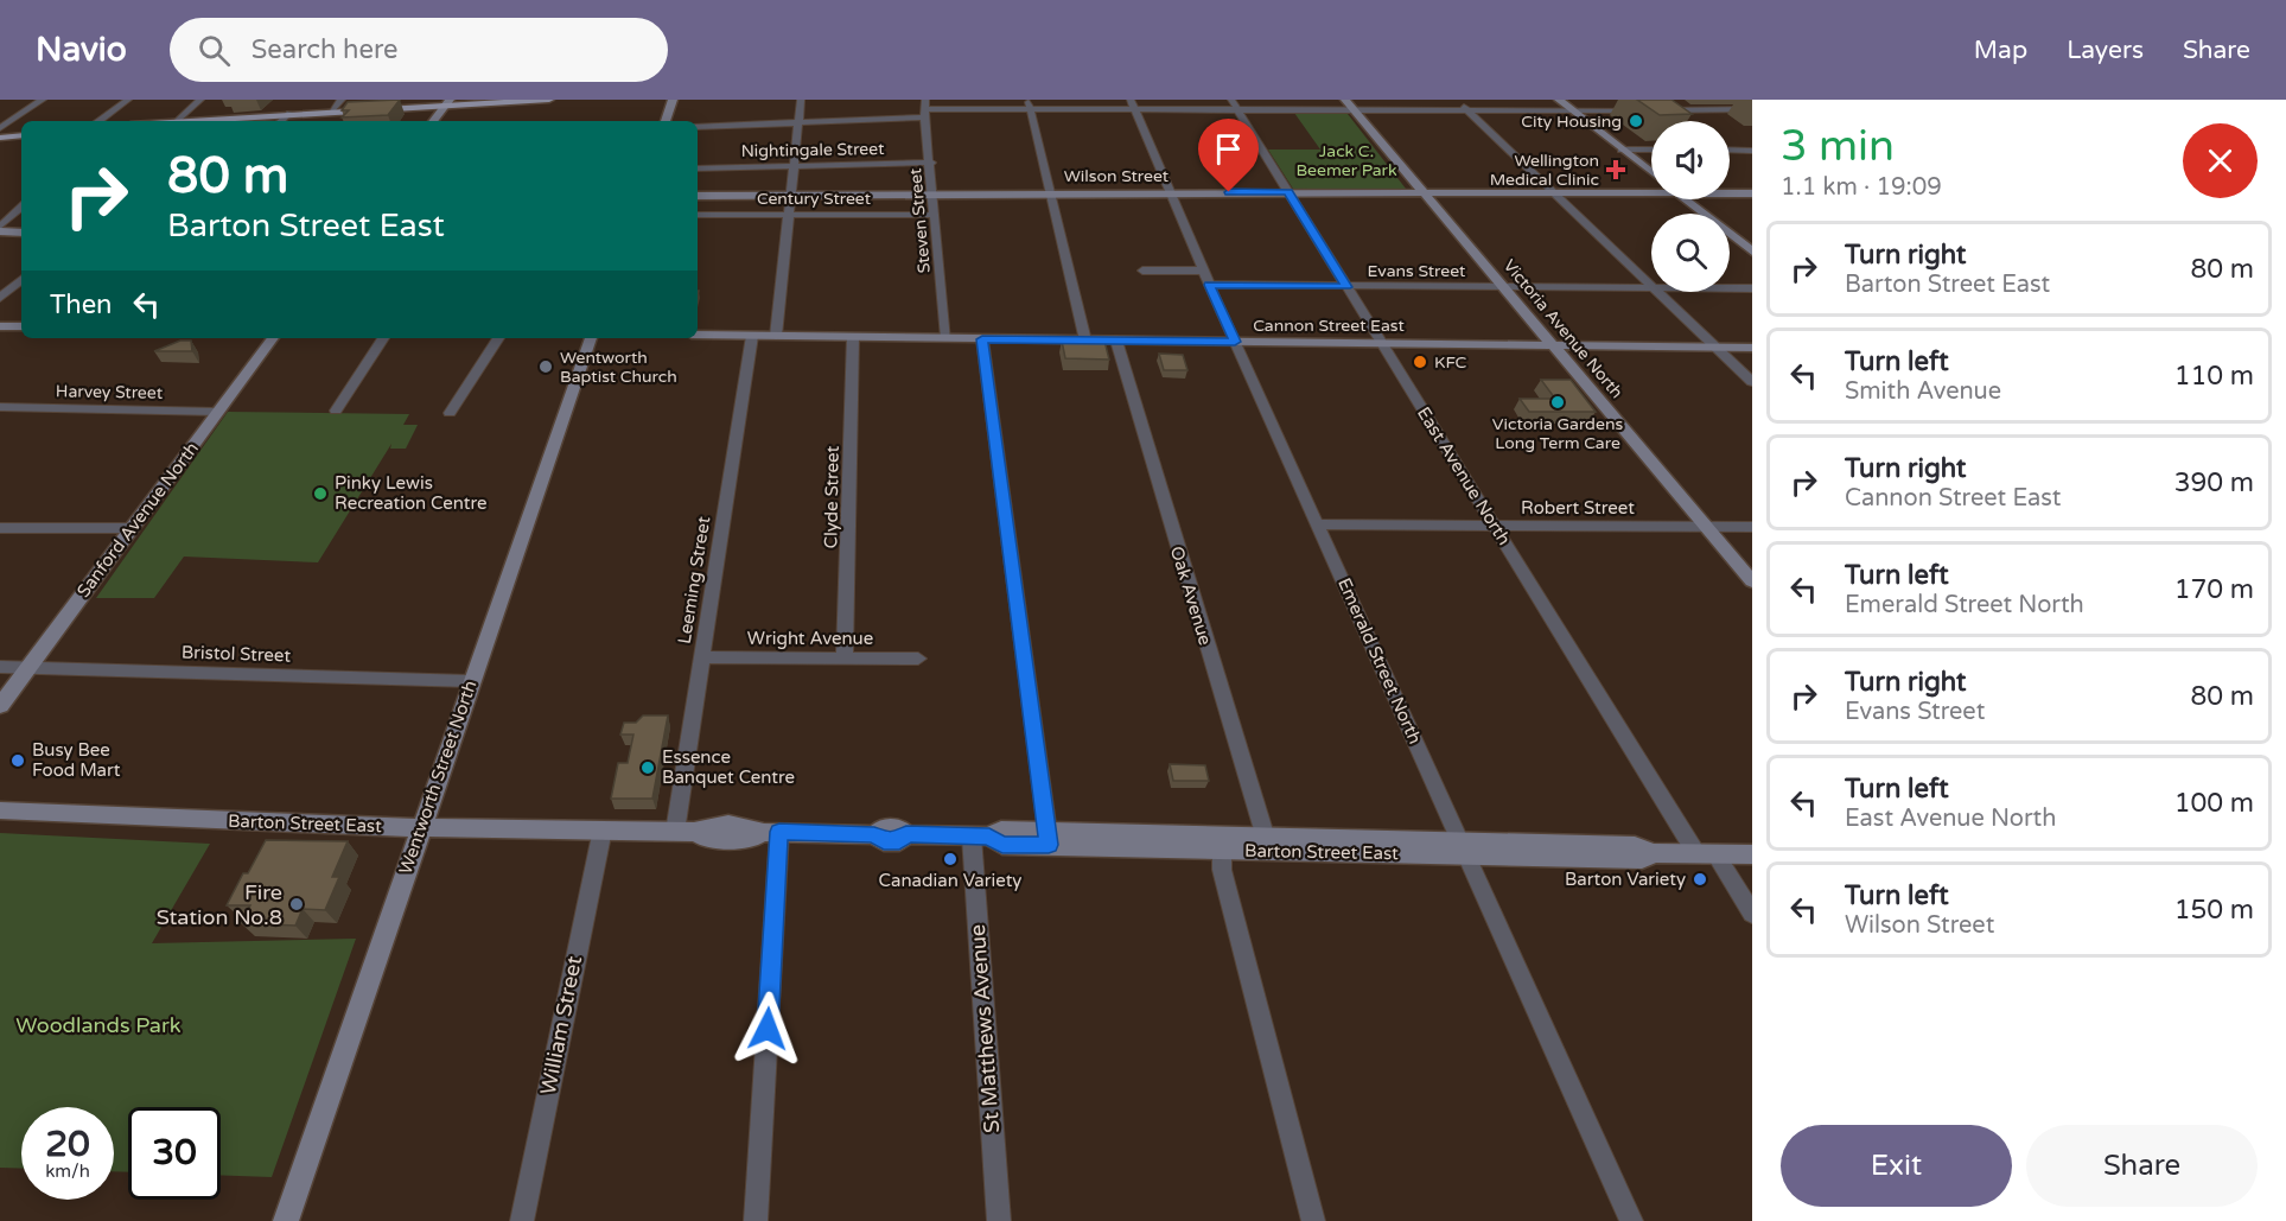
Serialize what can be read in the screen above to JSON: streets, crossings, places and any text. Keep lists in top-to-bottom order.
{
  "streets": {
    "main road": [
      "Wilson Street",
      "Cannon Street East",
      "Victoria Avenue North",
      "Sanford Avenue North",
      "Wentworth Street North",
      "Barton Street East"
    ],
    "street": [
      "Nightingale Street",
      "Century Street",
      "Steven Street",
      "Evans Street",
      "Harvey Street",
      "East Avenue North",
      "Clyde Street",
      "Robert Street",
      "Leeming Street",
      "Oak Avenue",
      "Wright Avenue",
      "Bristol Street",
      "Emerald Street North",
      "William Street",
      "St Matthews Avenue"
    ]
  },
  "crossings": [
    ["Nightingale Street", "Steven Street"],
    ["Wilson Street", "Steven Street"],
    ["Wilson Street", "Victoria Avenue North"],
    ["Wilson Street", "East Avenue North"],
    ["Wilson Street", "Emerald Street North"],
    ["Century Street", "Steven Street"],
    ["Steven Street", "Cannon Street East"],
    ["Evans Street", "Victoria Avenue North"],
    ["Evans Street", "East Avenue North"],
    ["Evans Street", "Emerald Street North"],
    ["Cannon Street East", "Victoria Avenue North"],
    ["Cannon Street East", "East Avenue North"],
    ["Cannon Street East", "Clyde Street"],
    ["Cannon Street East", "Leeming Street"],
    ["Cannon Street East", "Oak Avenue"],
    ["Cannon Street East", "Emerald Street North"],
    ["Victoria Avenue North", "Robert Street"],
    ["Harvey Street", "Sanford Avenue North"],
    ["East Avenue North", "Robert Street"],
    ["East Avenue North", "Barton Street East"],
    ["Clyde Street", "Wright Avenue"],
    ["Robert Street", "Emerald Street North"],
    ["Sanford Avenue North", "Bristol Street"],
    ["Leeming Street", "Wright Avenue"],
    ["Leeming Street", "Barton Street East"],
    ["Oak Avenue", "Barton Street East"],
    ["Bristol Street", "Wentworth Street North"],
    ["Emerald Street North", "Barton Street East"],
    ["Wentworth Street North", "Barton Street East"],
    ["Barton Street East", "William Street"],
    ["Barton Street East", "St Matthews Avenue"]
  ],
  "parks": ["Jack C. Beemer Park", "Woodlands Park"],
  "places": {
    "other": [
      "City Housing",
      "KFC",
      "Wentworth Baptist Church",
      "Victoria Gardens Long Term Care",
      "Pinky Lewis Recreation Centre",
      "Busy Bee Food Mart",
      "Essence Banquet Centre",
      "Canadian Variety",
      "Barton Variety",
      "Fire Station No.8"
    ],
    "health": ["Wellington Medical Clinic"]
  },
  "page": {
    "header": "Navio",
    "search": "Search here",
    "nav": ["Map", "Layers", "Share"],
    "heading": ["3 min", "1.1 km · 19:09"],
    "turn": ["80 m", "Barton Street East"],
    "list": [
      {
        "name": "Turn right",
        "note": "Barton Street East",
        "value": "80 m"
      },
      {
        "name": "Turn left",
        "note": "Smith Avenue",
        "value": "110 m"
      },
      {
        "name": "Turn right",
        "note": "Cannon Street East",
        "value": "390 m"
      },
      {
        "name": "Turn left",
        "note": "Emerald Street North",
        "value": "170 m"
      },
      {
        "name": "Turn right",
        "note": "Evans Street",
        "value": "80 m"
      },
      {
        "name": "Turn left",
        "note": "East Avenue North",
        "value": "100 m"
      },
      {
        "name": "Turn left",
        "note": "Wilson Street",
        "value": "150 m"
      }
    ],
    "then": "Then",
    "speed": "20 km/h",
    "limit": "30",
    "buttons": ["Exit", "Share"]
  }
}
